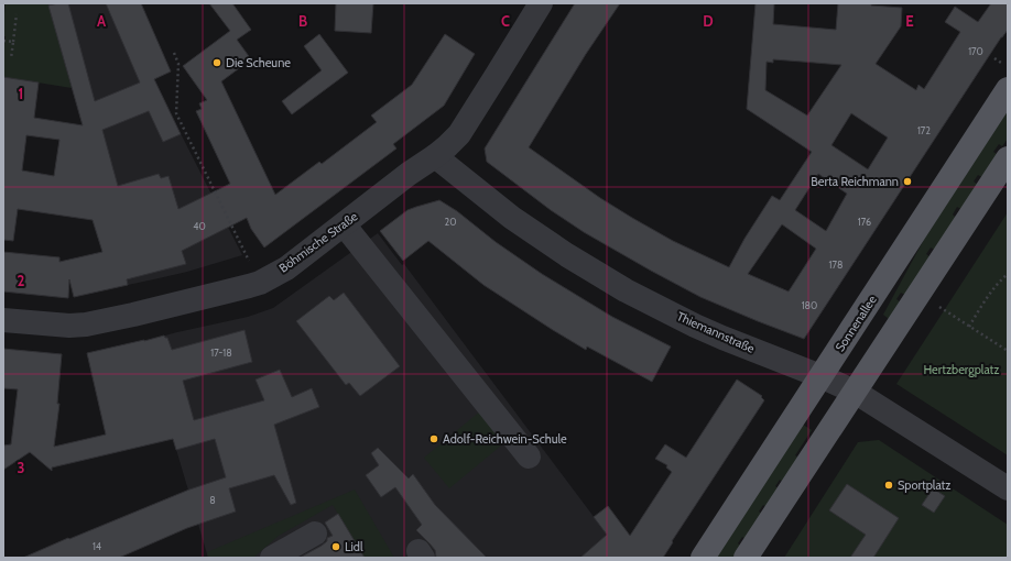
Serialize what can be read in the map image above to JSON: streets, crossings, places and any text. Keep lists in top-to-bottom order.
{
  "streets": {
    "main road": ["Sonnenallee"],
    "street": ["Böhmische Straße", "Thiemannstraße"]
  },
  "crossings": [
    ["Böhmische Straße", "Thiemannstraße"],
    ["Sonnenallee", "Thiemannstraße"]
  ],
  "parks": ["Hertzbergplatz"],
  "places": [
    "Die Scheune",
    "Berta Reichmann",
    "Adolf-Reichwein-Schule",
    "Sportplatz",
    "Lidl"
  ],
  "house_numbers": [
    "170",
    "172",
    "20",
    "176",
    "40",
    "178",
    "180",
    "17-18",
    "8",
    "14"
  ],
  "grid": {
    "columns": [
      "A",
      "B",
      "C",
      "D",
      "E"
    ],
    "rows": ["1", "2", "3"]
  }
}
